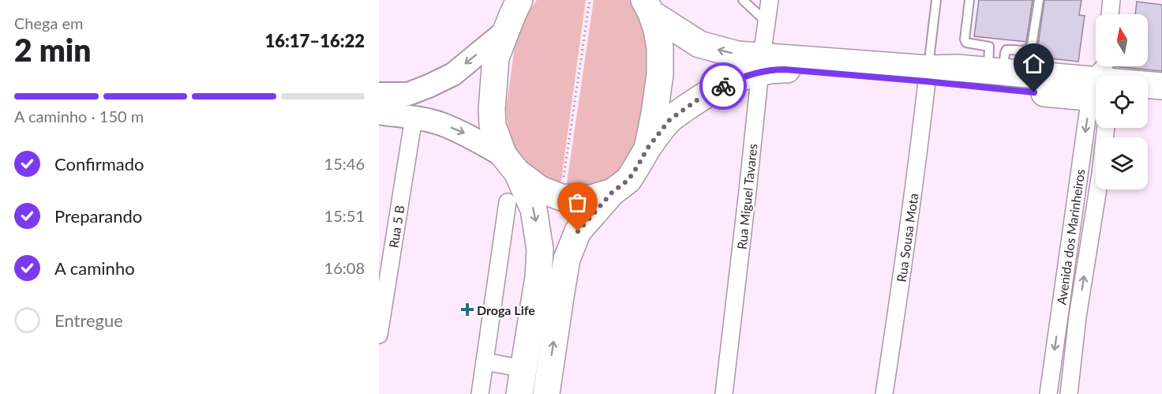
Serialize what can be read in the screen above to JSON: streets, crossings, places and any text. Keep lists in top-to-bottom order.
{
  "streets": {
    "street": [
      "Rua Miguel Tavares",
      "Rua 5 B",
      "Avenida dos Marinheiros",
      "Rua Sousa Mota"
    ]
  },
  "places": {
    "health": ["Droga Life"]
  },
  "north": "top",
  "page": {
    "heading": ["2 min", "Chega em", "16:17–16:22"],
    "bar": "A caminho · 150 m",
    "list": [
      ["Confirmado", "15:46"],
      ["Preparando", "15:51"],
      ["A caminho", "16:08"],
      "Entregue"
    ]
  }
}
